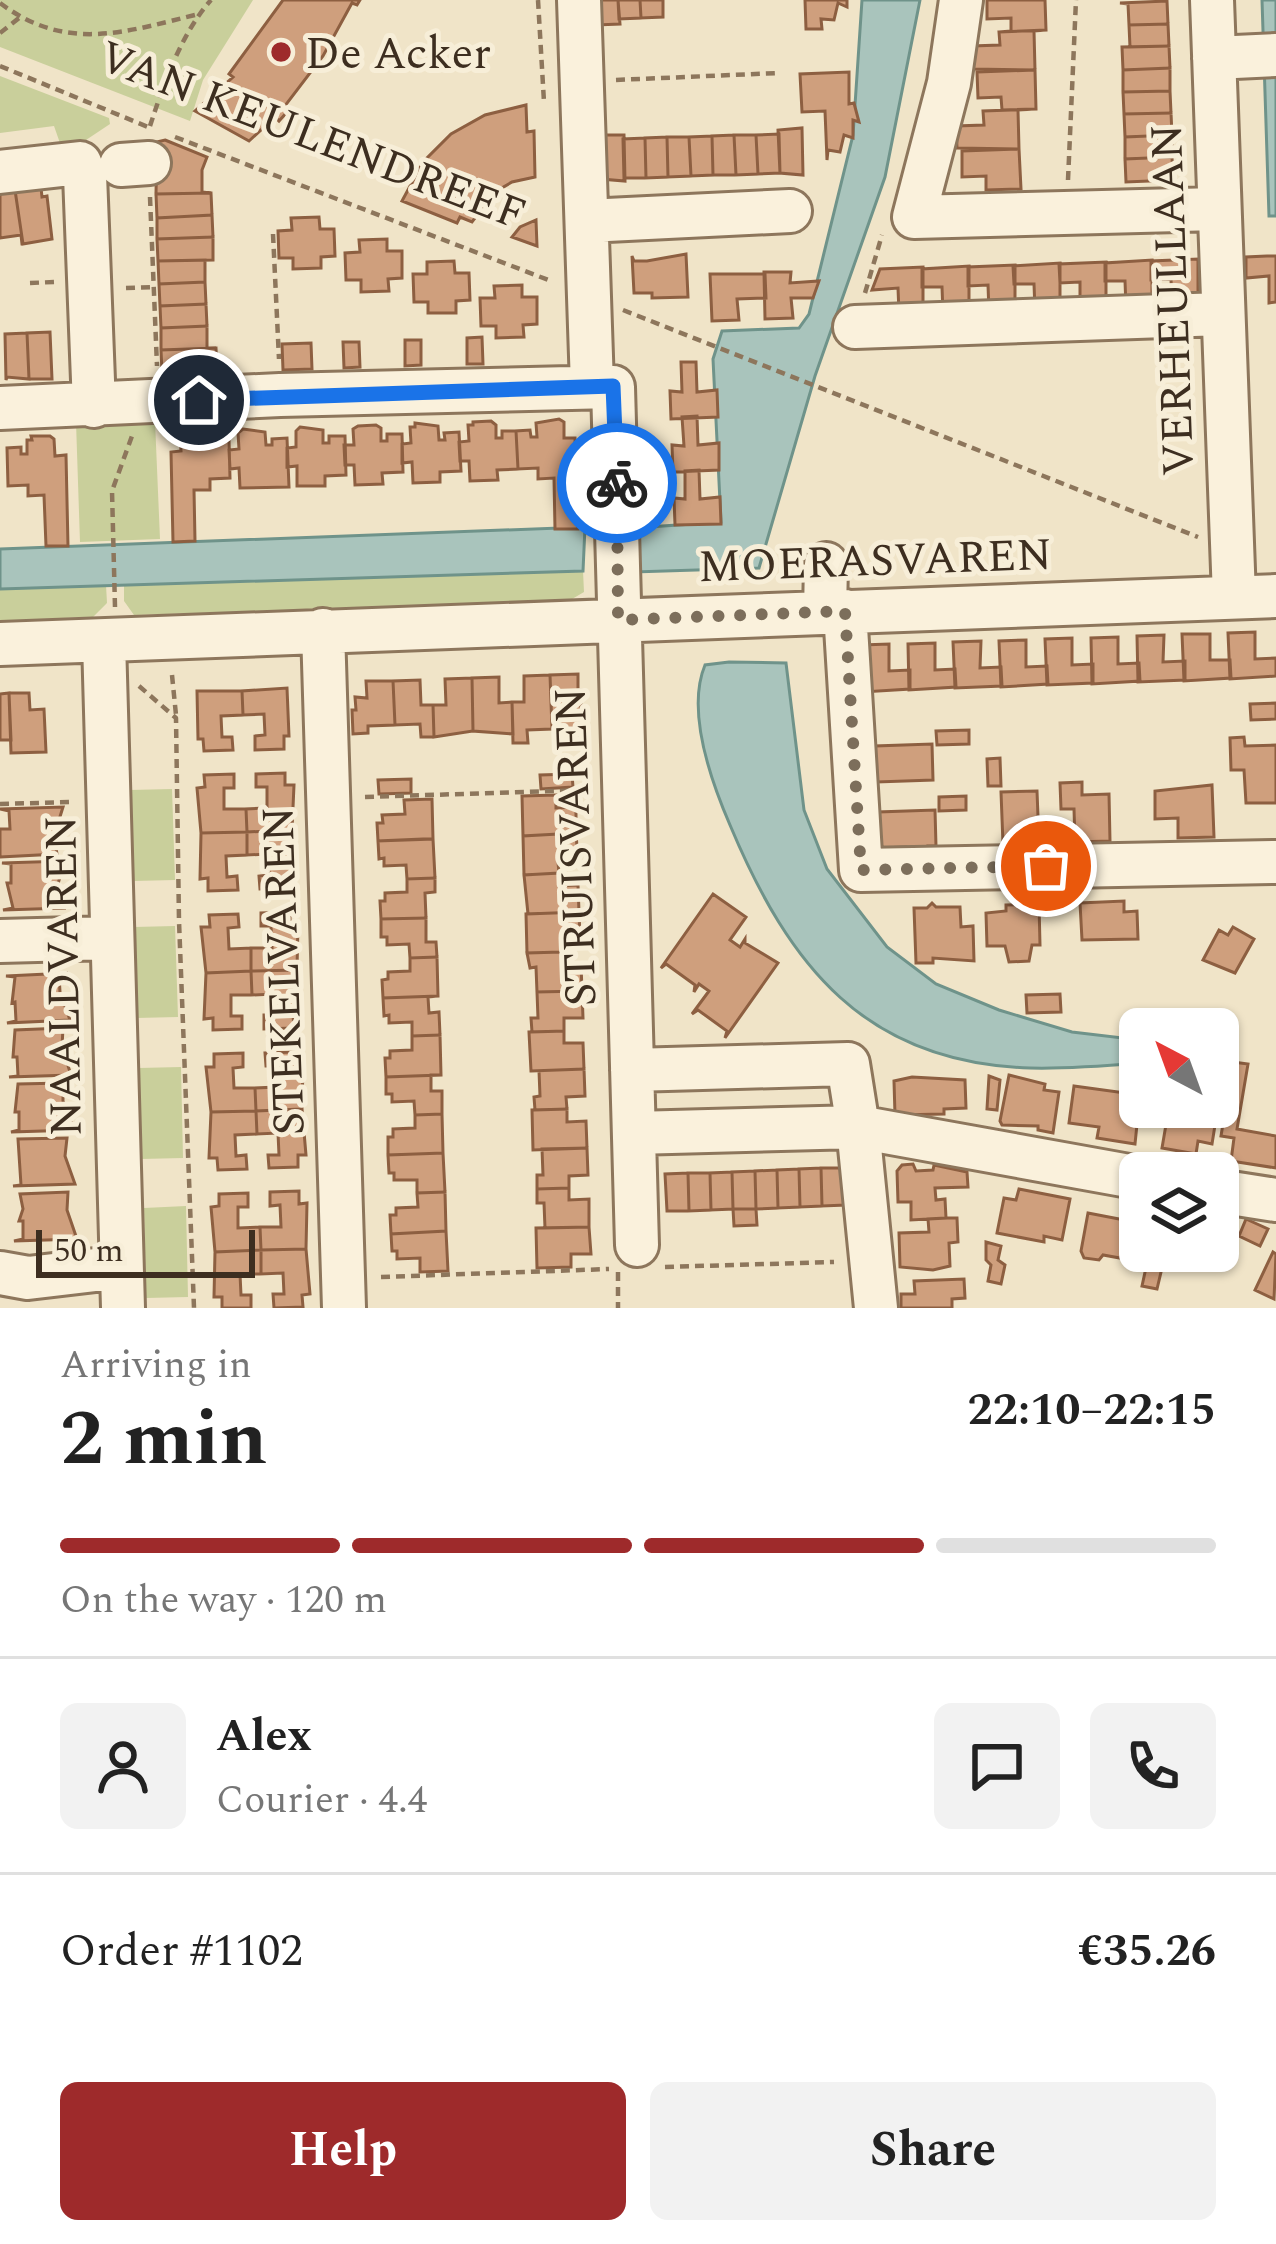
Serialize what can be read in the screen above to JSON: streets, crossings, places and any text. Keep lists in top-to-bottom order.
{
  "streets": {
    "street": [
      "VERHEULLAAN",
      "MOERASVAREN",
      "STRUISVAREN",
      "STEKELVAREN",
      "NAALDVAREN"
    ],
    "path": ["VAN KEULENDREEF"]
  },
  "crossings": [
    ["VAN KEULENDREEF", "MOERASVAREN"],
    ["VERHEULLAAN", "MOERASVAREN"],
    ["MOERASVAREN", "STRUISVAREN"],
    ["MOERASVAREN", "STEKELVAREN"],
    ["MOERASVAREN", "NAALDVAREN"]
  ],
  "places": ["De Acker"],
  "scale_bar": "50 m",
  "north": "top left",
  "page": {
    "scale": "50 m",
    "heading": ["2 min", "Arriving in", "22:10–22:15"],
    "panel": [
      "Alex",
      "Courier · 4.4",
      "Order #1102",
      "€35.26"
    ],
    "bar": "On the way · 120 m",
    "buttons": ["Help", "Share"]
  }
}
